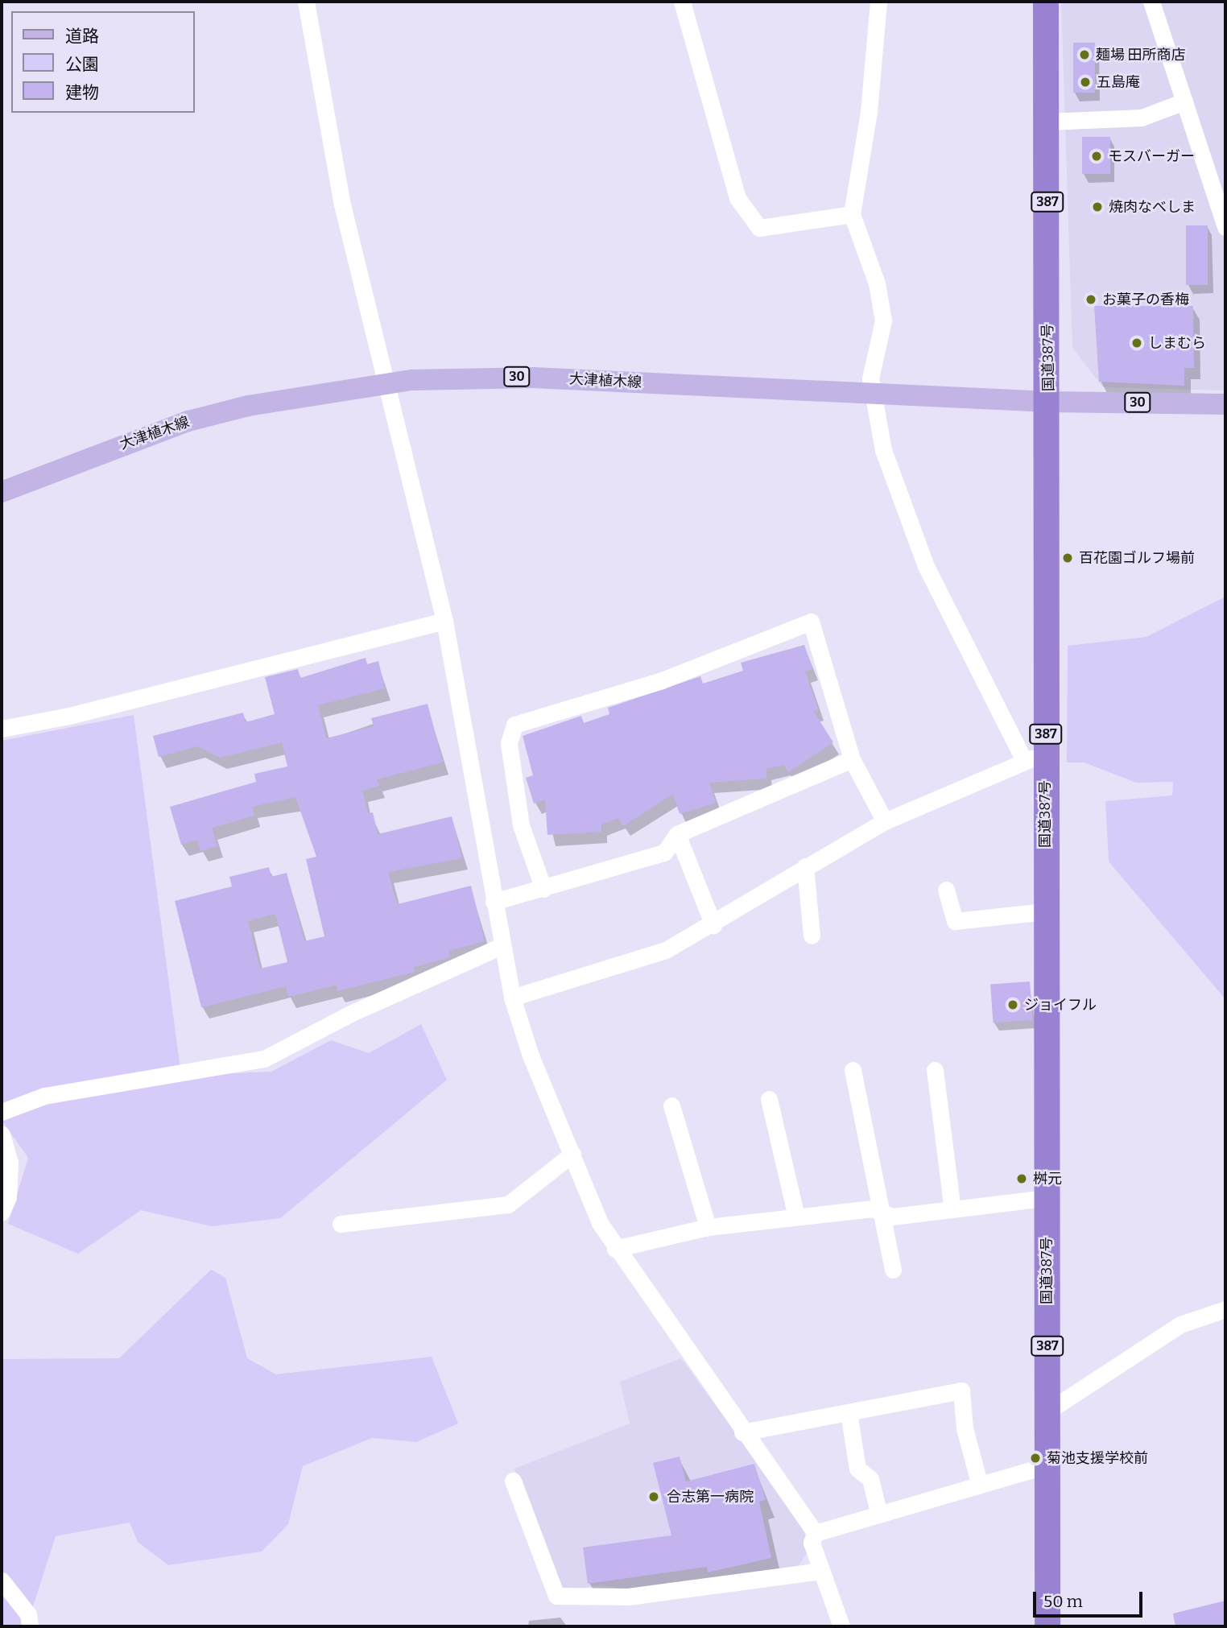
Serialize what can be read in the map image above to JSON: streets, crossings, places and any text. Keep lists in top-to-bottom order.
{
  "streets": {
    "highway": ["387", "国道387号"],
    "main road": ["30", "大津植木線"]
  },
  "crossings": [
    ["国道387号", "大津植木線"]
  ],
  "places": [
    "麺場 田所商店",
    "五島庵",
    "モスバーガー",
    "焼肉なべしま",
    "お菓子の香梅",
    "しまむら",
    "百花園ゴルフ場前",
    "ジョイフル",
    "桝元",
    "菊池支援学校前",
    "合志第一病院"
  ],
  "legend": ["道路", "公園", "建物"],
  "scale_bar": "50 m"
}
